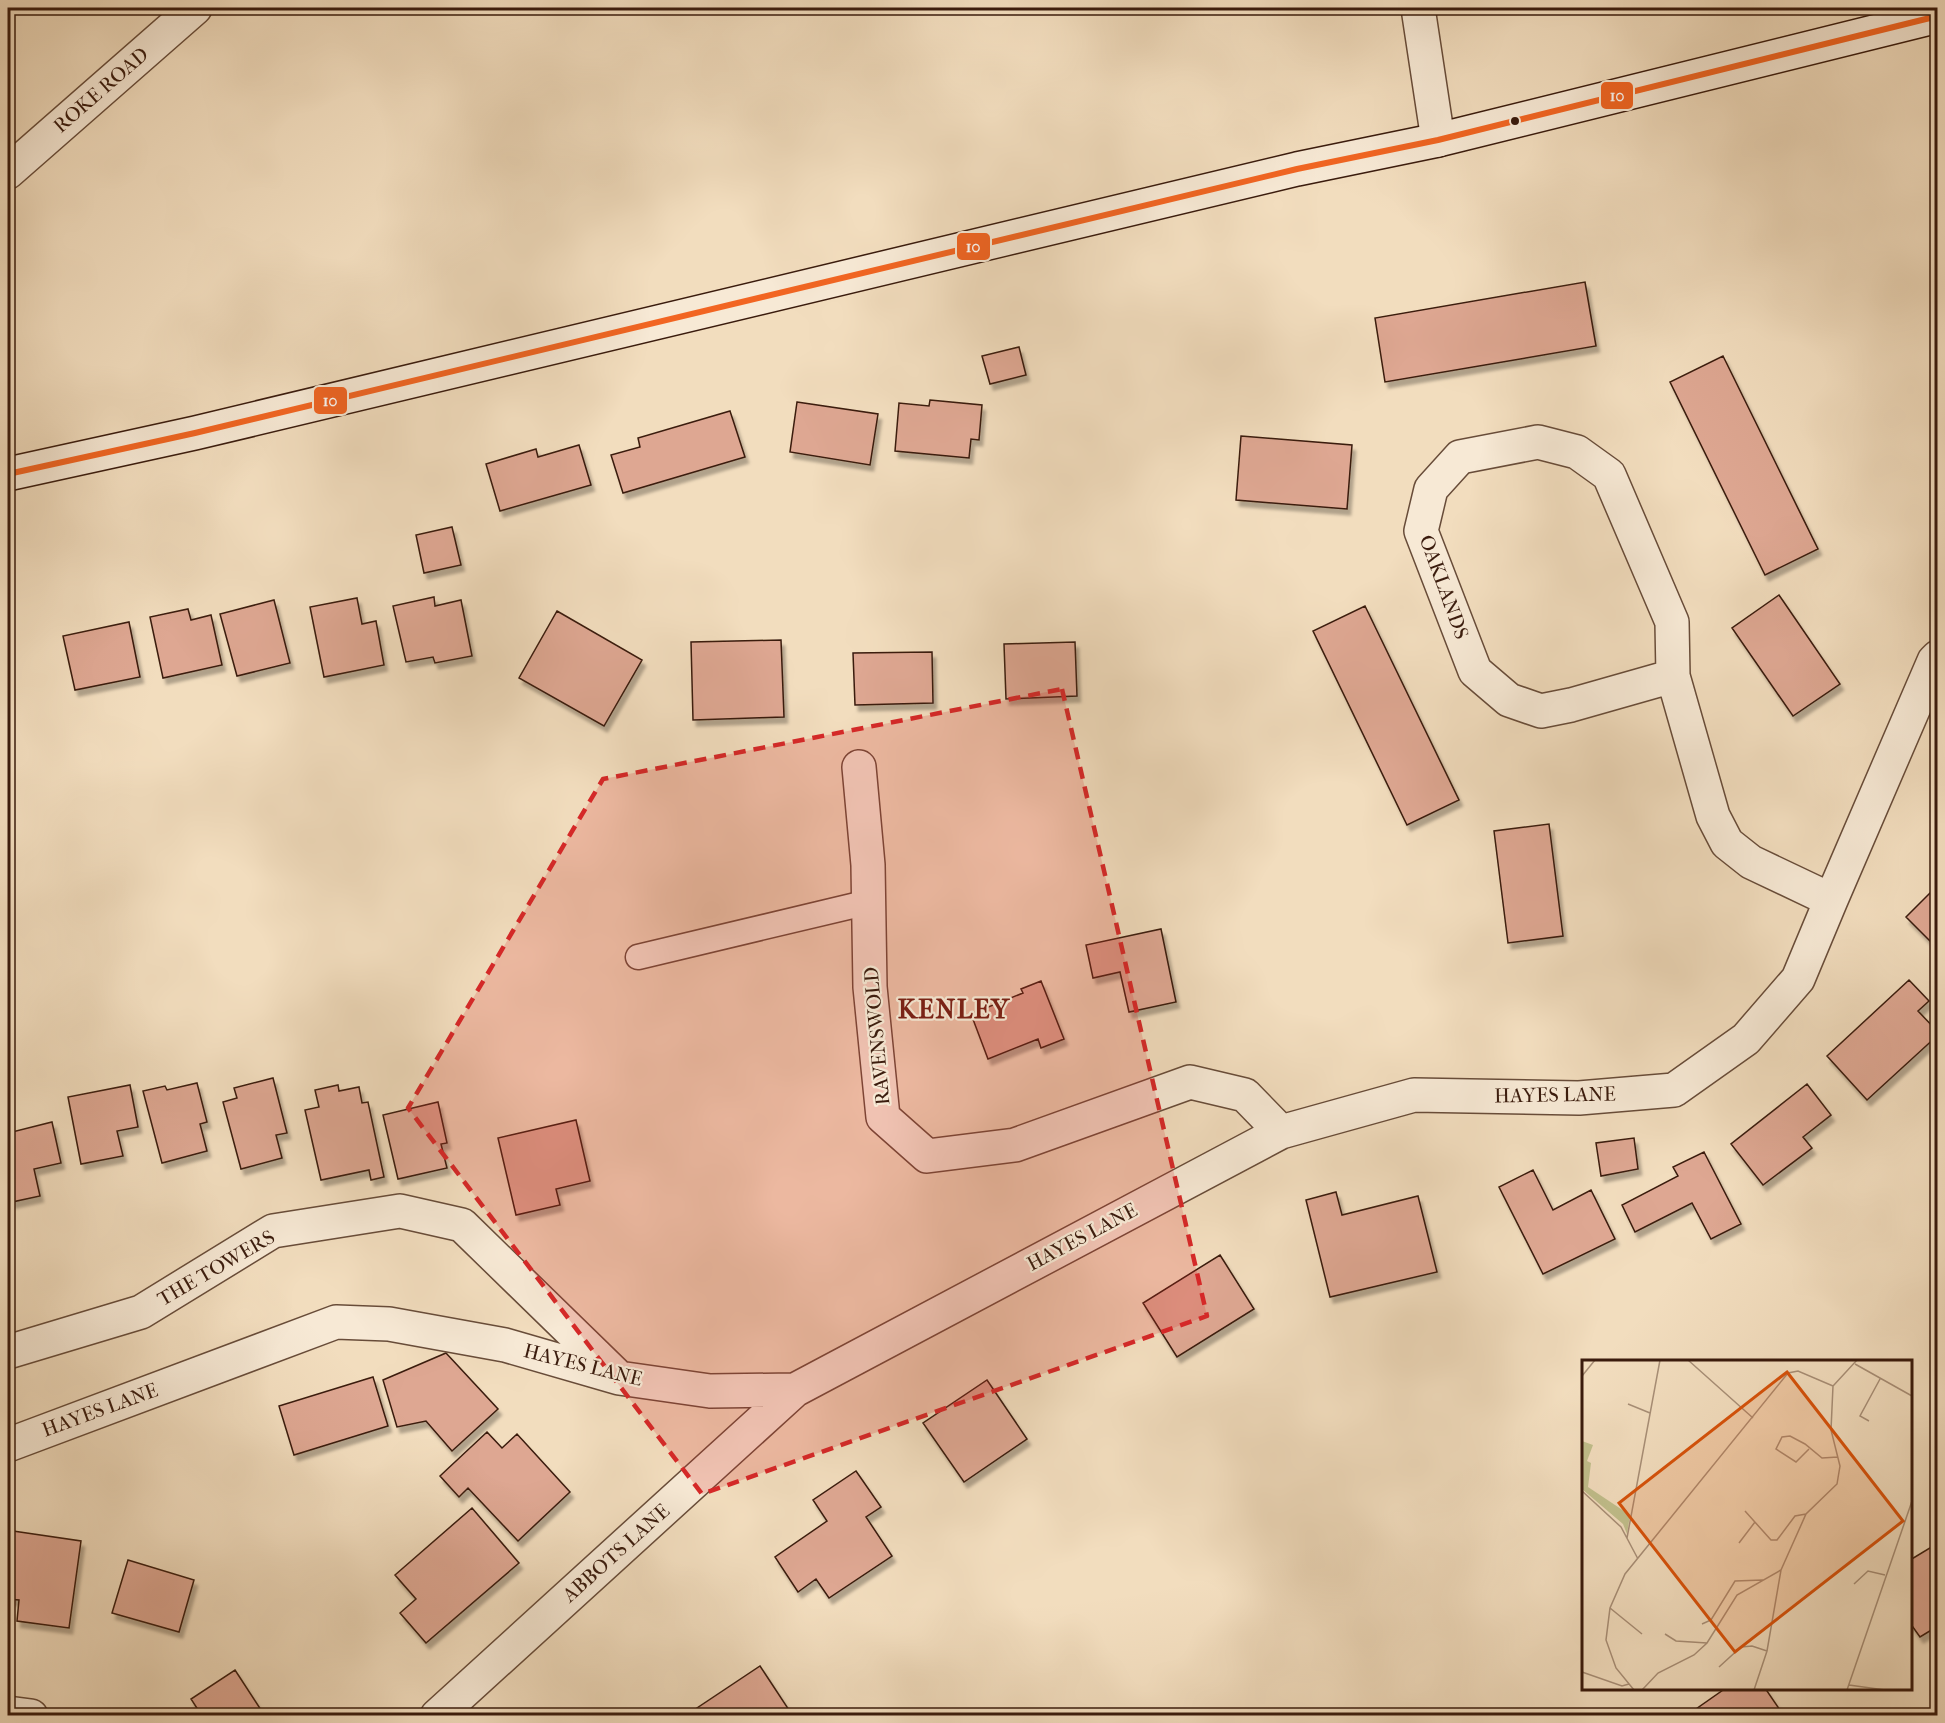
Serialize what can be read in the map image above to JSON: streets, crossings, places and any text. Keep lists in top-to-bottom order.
{
  "streets": {
    "street": [
      "ROKE ROAD",
      "OAKLANDS",
      "RAVENSWOLD",
      "HAYES LANE",
      "THE TOWERS",
      "ABBOTS LANE"
    ]
  },
  "crossings": [
    ["OAKLANDS", "HAYES LANE"],
    ["RAVENSWOLD", "HAYES LANE"],
    ["HAYES LANE", "THE TOWERS"],
    ["HAYES LANE", "ABBOTS LANE"]
  ],
  "districts": ["KENLEY"],
  "lines": ["transit line 10"]
}
